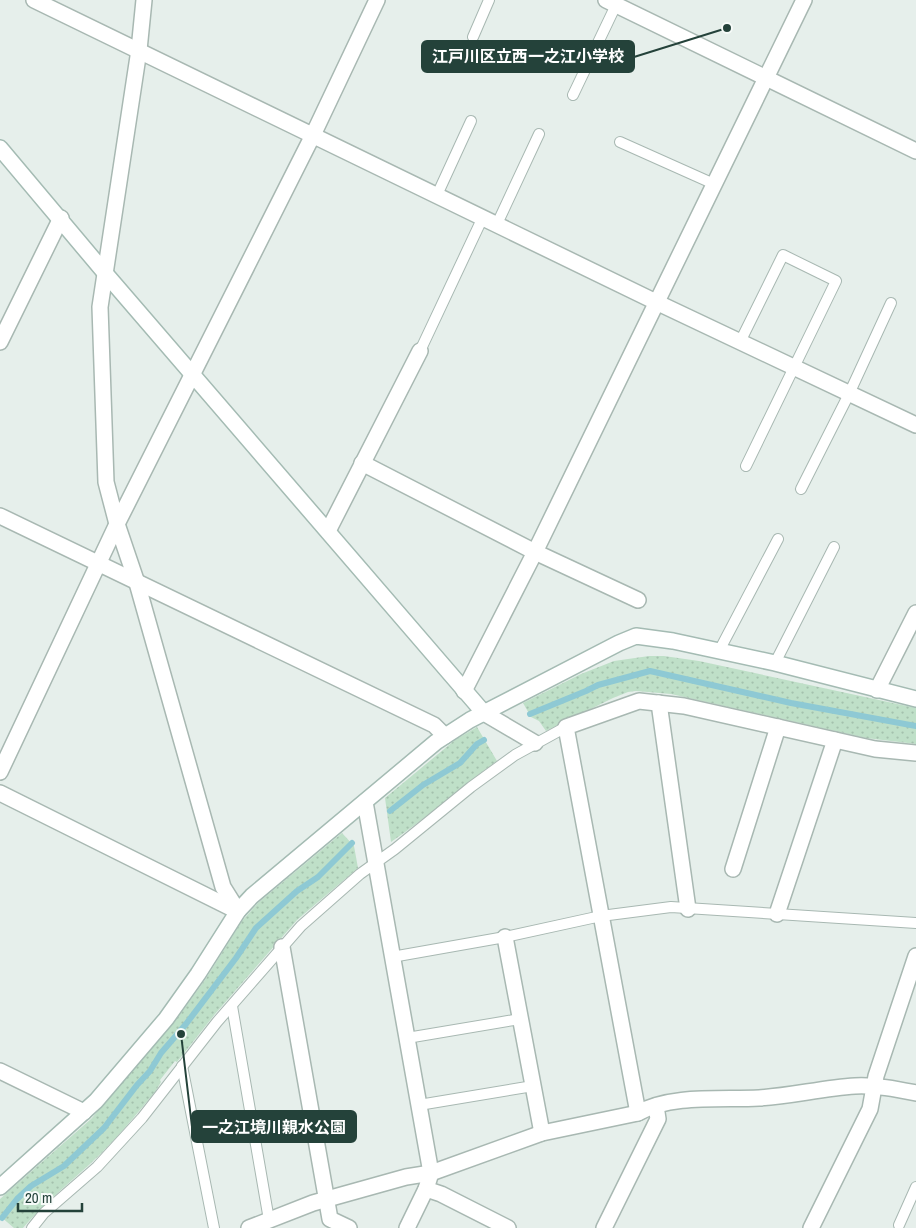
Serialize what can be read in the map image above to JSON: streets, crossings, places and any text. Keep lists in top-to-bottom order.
{
  "places": ["江戸川区立西一之江小学校", "一之江境川親水公園"],
  "scale_bar": "20 m"
}
